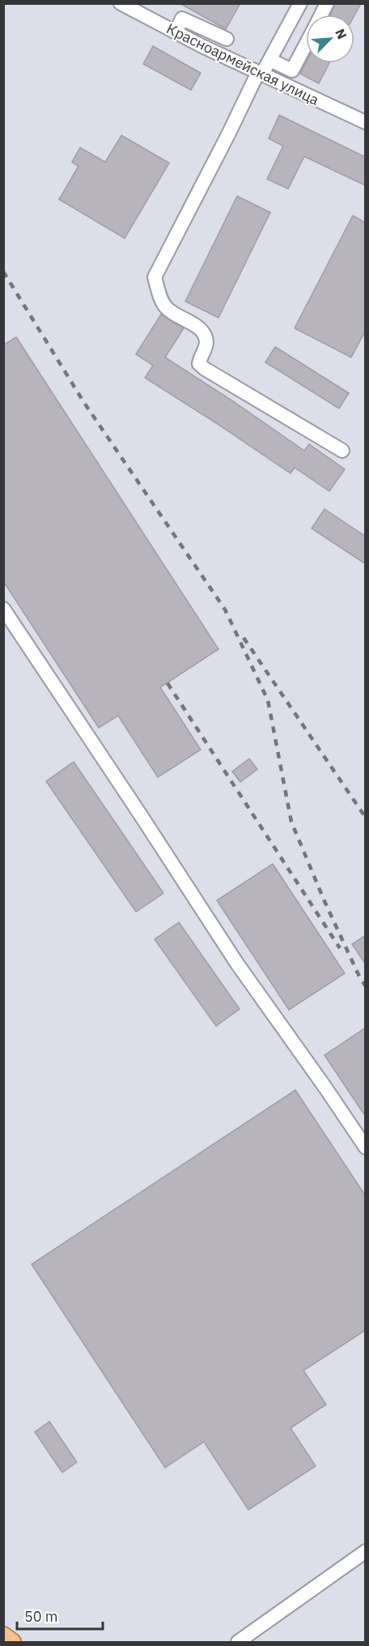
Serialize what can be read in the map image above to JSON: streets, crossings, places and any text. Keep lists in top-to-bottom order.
{
  "streets": {
    "street": ["Красноармейская улица"]
  },
  "scale_bar": "50 m",
  "north": "top right"
}
